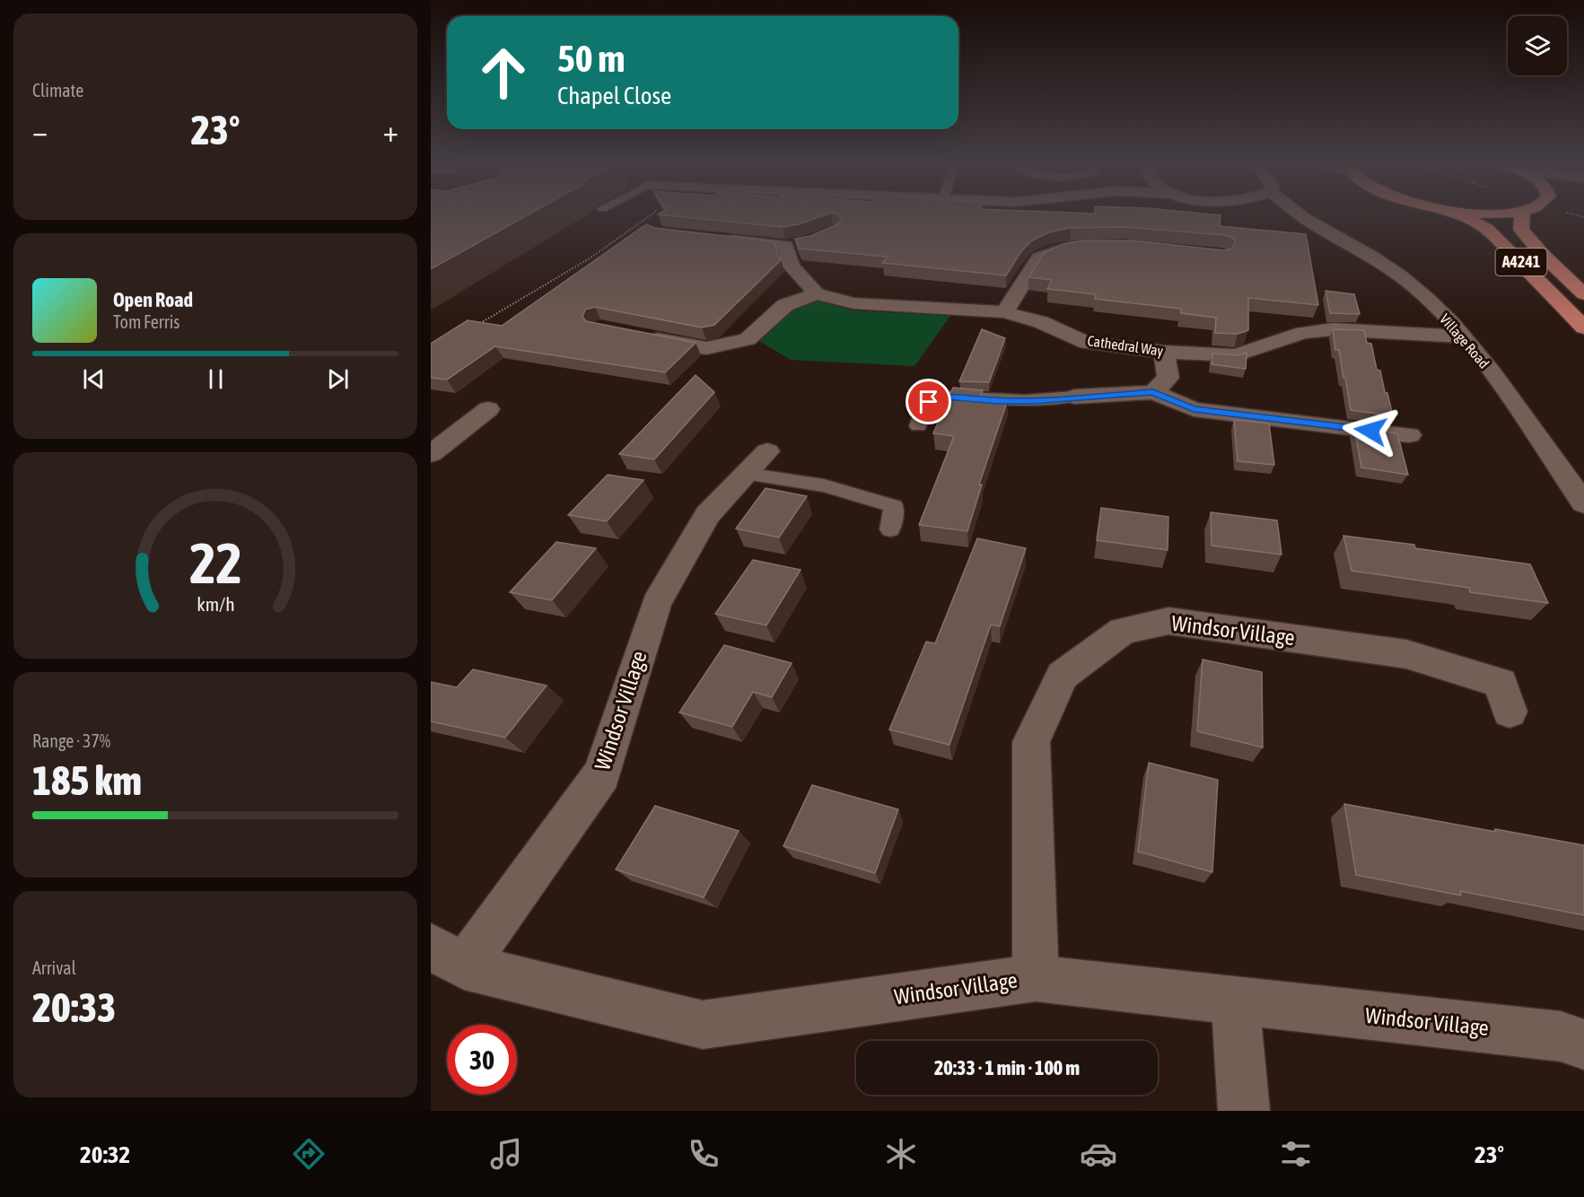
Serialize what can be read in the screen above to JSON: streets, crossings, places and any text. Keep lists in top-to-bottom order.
{
  "streets": {
    "main road": ["A4241"],
    "street": ["Village Road", "Cathedral Way", "Windsor Village"]
  },
  "crossings": [
    ["Village Road", "Cathedral Way"]
  ],
  "page": {
    "tile": [
      "Climate",
      ["Range · 37%", "185 km"],
      ["Arrival", "20:33"]
    ],
    "turn": ["50 m", "Chapel Close"],
    "heat": ["−", "23°", "+"],
    "song": ["Open Road", "Tom Ferris"],
    "limit": "30",
    "trip": "20:33 · 1 min · 100 m",
    "tabs": ["20:32", "23°"],
    "gauge": ["22", "km/h"]
  }
}
